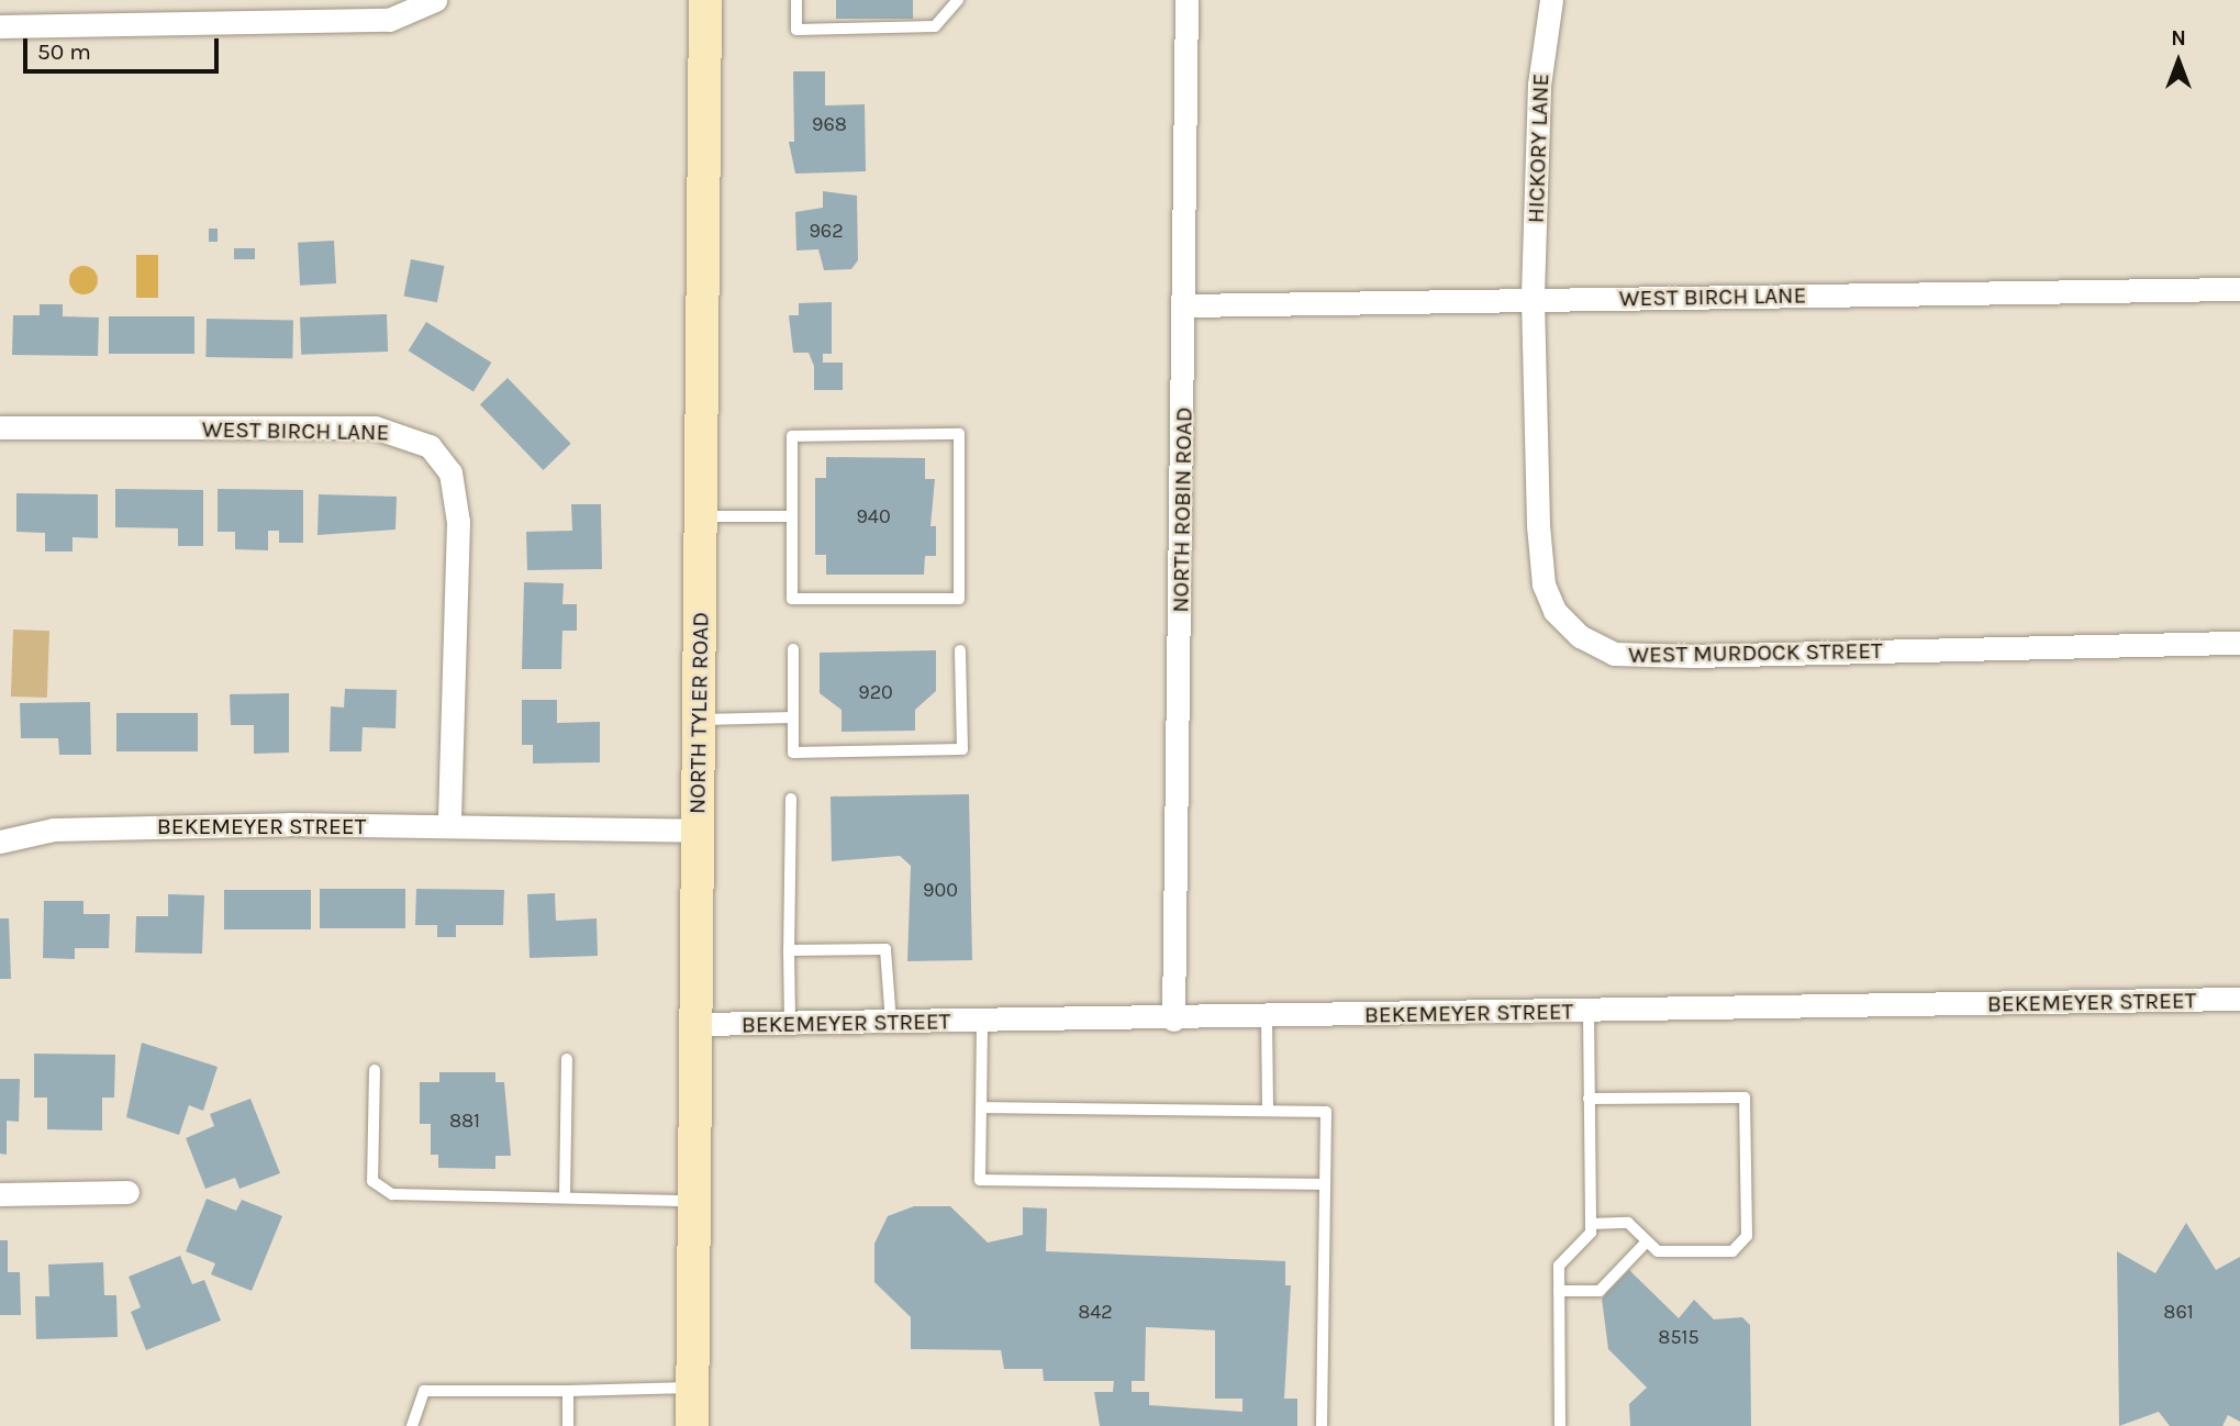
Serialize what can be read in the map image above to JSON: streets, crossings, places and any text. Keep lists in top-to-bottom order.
{
  "streets": {
    "main road": ["NORTH TYLER ROAD"],
    "street": [
      "HICKORY LANE",
      "WEST BIRCH LANE",
      "NORTH ROBIN ROAD",
      "WEST MURDOCK STREET",
      "BEKEMEYER STREET"
    ]
  },
  "crossings": [
    ["HICKORY LANE", "WEST BIRCH LANE"],
    ["HICKORY LANE", "WEST MURDOCK STREET"],
    ["WEST BIRCH LANE", "NORTH ROBIN ROAD"],
    ["WEST BIRCH LANE", "WEST MURDOCK STREET"],
    ["WEST BIRCH LANE", "BEKEMEYER STREET"],
    ["NORTH ROBIN ROAD", "BEKEMEYER STREET"],
    ["NORTH TYLER ROAD", "BEKEMEYER STREET"]
  ],
  "house_numbers": [
    "968",
    "962",
    "940",
    "920",
    "900",
    "881",
    "842",
    "861",
    "8515"
  ],
  "scale_bar": "50 m",
  "north": "top"
}
